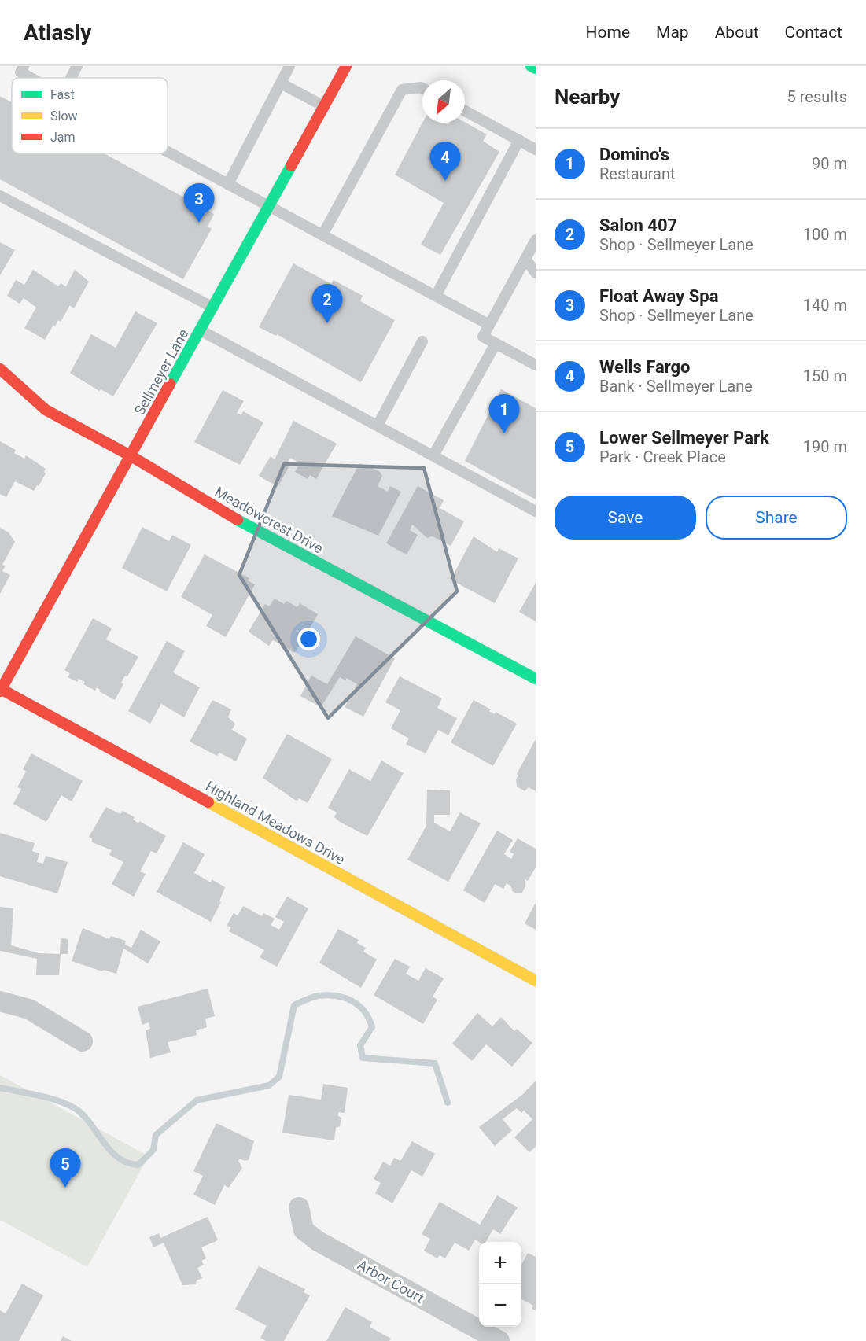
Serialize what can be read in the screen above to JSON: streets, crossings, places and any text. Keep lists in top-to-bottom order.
{
  "streets": {
    "street": [
      "Sellmeyer Lane",
      "Meadowcrest Drive",
      "Highland Meadows Drive",
      "Arbor Court"
    ]
  },
  "crossings": [
    ["Sellmeyer Lane", "Meadowcrest Drive"],
    ["Sellmeyer Lane", "Highland Meadows Drive"]
  ],
  "legend": ["Fast", "Slow", "Jam"],
  "north": "bottom left",
  "page": {
    "header": "Atlasly",
    "nav": [
      "Home",
      "Map",
      "About",
      "Contact"
    ],
    "heading": ["Nearby", "5 results"],
    "list": [
      {
        "mark": "1",
        "name": "Domino's",
        "note": "Restaurant",
        "value": "90 m"
      },
      {
        "mark": "2",
        "name": "Salon 407",
        "note": "Shop · Sellmeyer Lane",
        "value": "100 m"
      },
      {
        "mark": "3",
        "name": "Float Away Spa",
        "note": "Shop · Sellmeyer Lane",
        "value": "140 m"
      },
      {
        "mark": "4",
        "name": "Wells Fargo",
        "note": "Bank · Sellmeyer Lane",
        "value": "150 m"
      },
      {
        "mark": "5",
        "name": "Lower Sellmeyer Park",
        "note": "Park · Creek Place",
        "value": "190 m"
      }
    ],
    "pins": [
      "4",
      "3",
      "2",
      "1",
      "5"
    ],
    "buttons": ["Save", "Share"],
    "map_buttons": ["+", "−"]
  }
}
